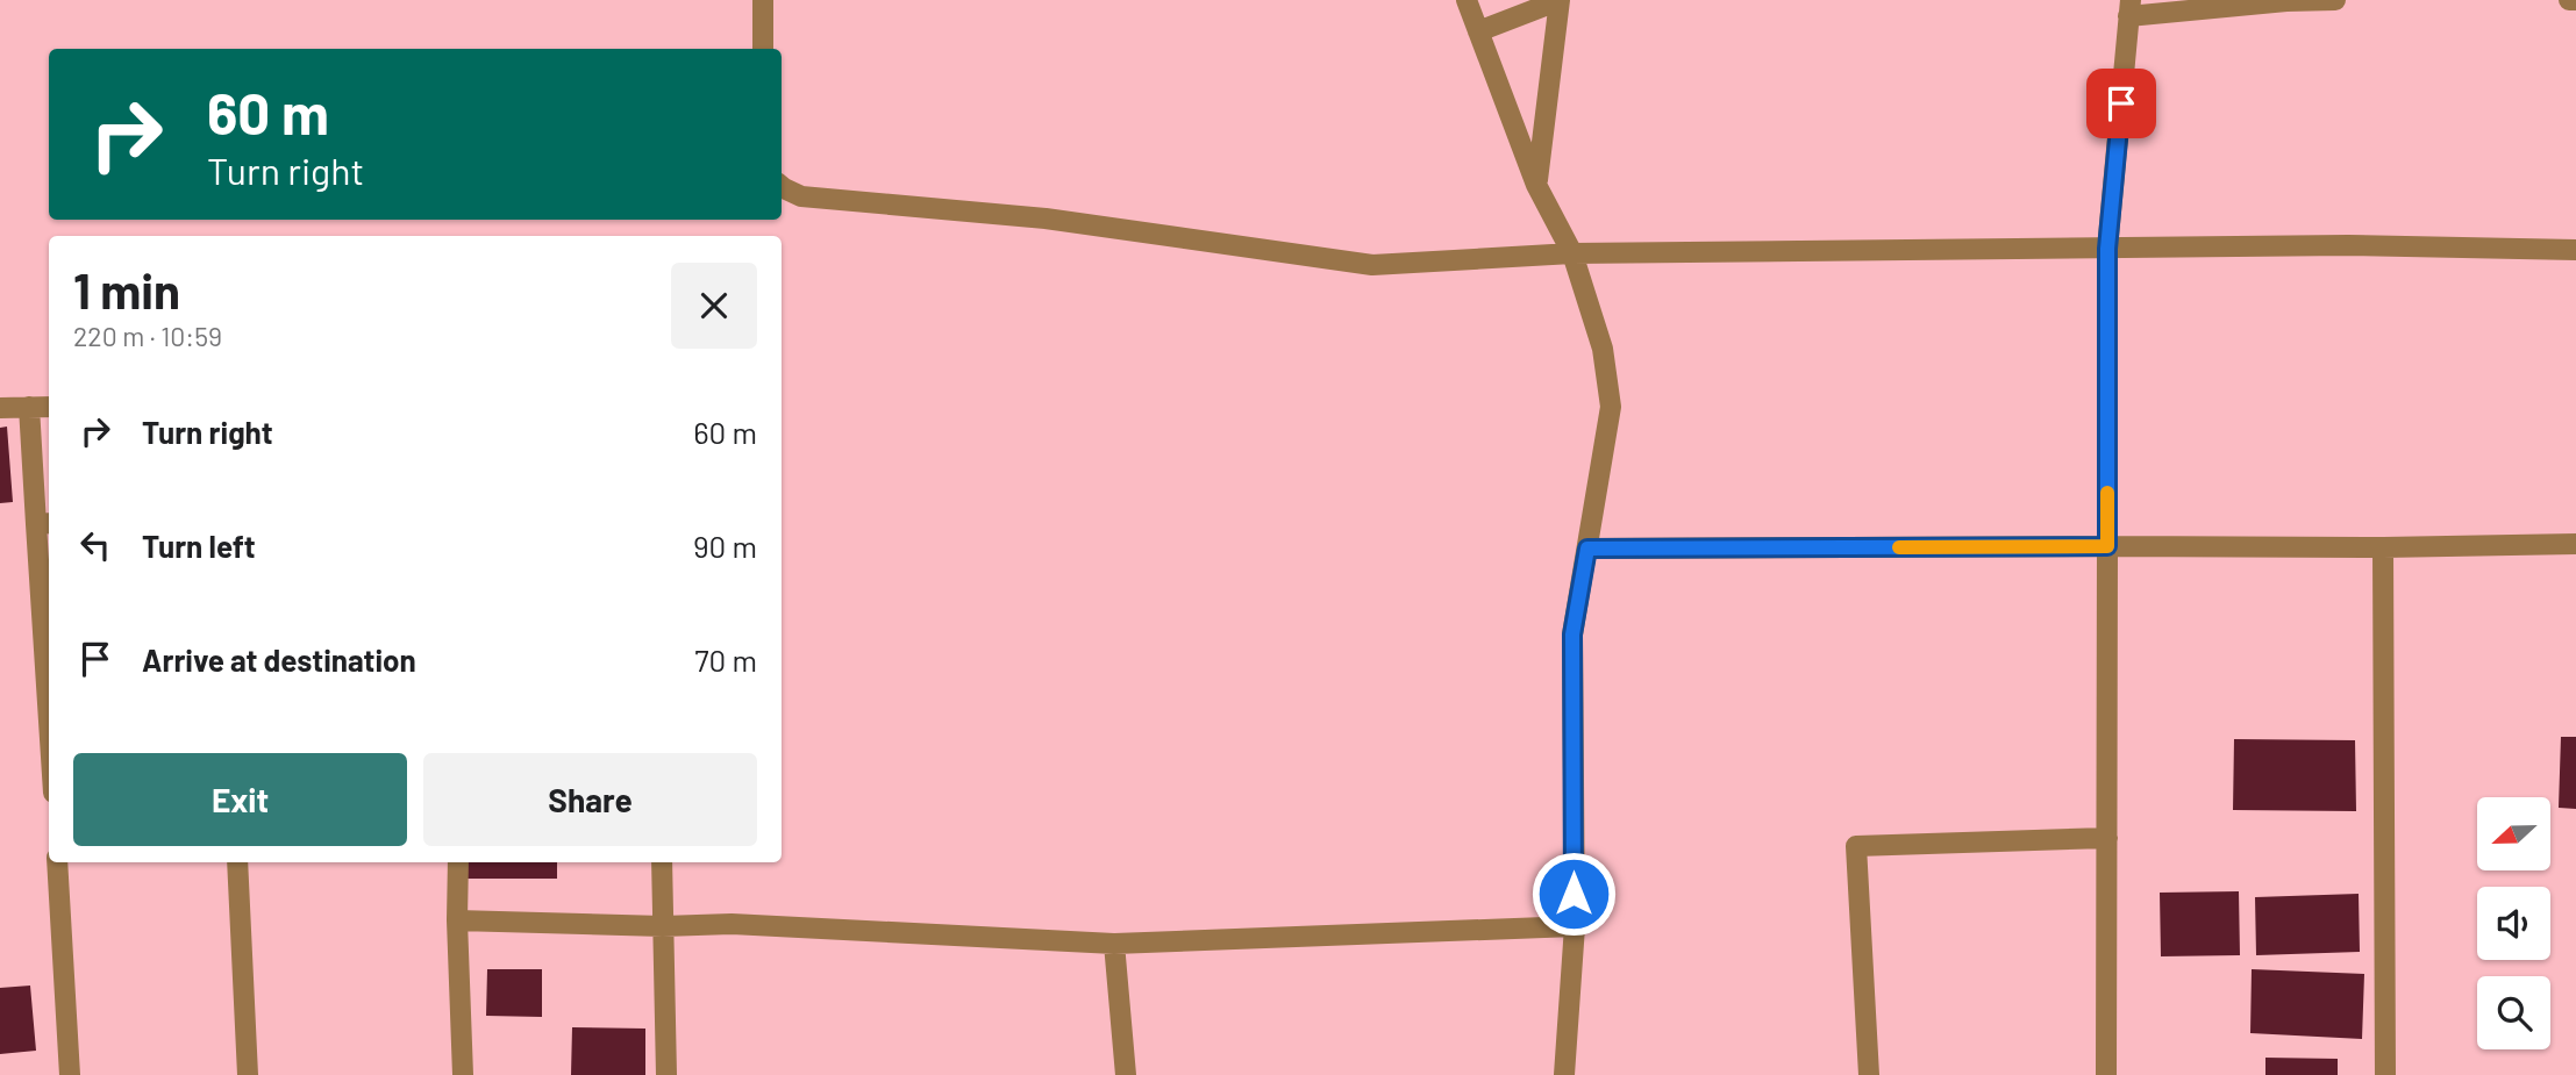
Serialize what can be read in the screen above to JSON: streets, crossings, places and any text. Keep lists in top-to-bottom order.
{
  "north": "left",
  "page": {
    "turn": ["60 m", "Turn right"],
    "heading": ["1 min", "220 m · 10:59"],
    "list": [
      {
        "name": "Turn right",
        "value": "60 m"
      },
      {
        "name": "Turn left",
        "value": "90 m"
      },
      {
        "name": "Arrive at destination",
        "value": "70 m"
      }
    ],
    "buttons": ["Exit", "Share"]
  }
}
